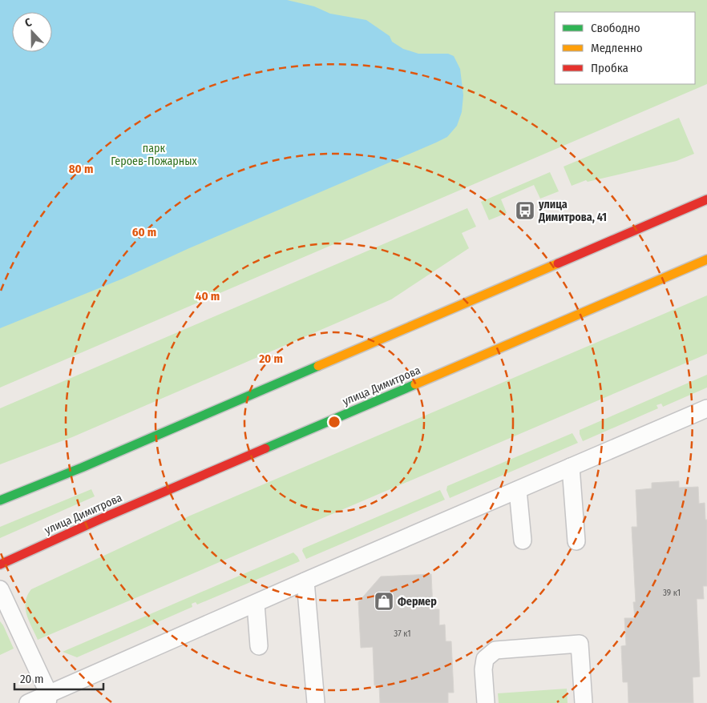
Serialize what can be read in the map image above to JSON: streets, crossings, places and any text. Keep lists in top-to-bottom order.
{
  "streets": {
    "street": ["улица Димитрова"]
  },
  "parks": ["парк Героев-Пожарных"],
  "places": {
    "bus stop": ["улица Димитрова, 41"],
    "shop": ["Фермер"]
  },
  "house_numbers": ["39 к1", "37 к1"],
  "legend": ["Свободно", "Медленно", "Пробка"],
  "scale_bar": "20 m",
  "north": "top",
  "rings": [
    "80 m",
    "60 m",
    "40 m",
    "20 m"
  ]
}
